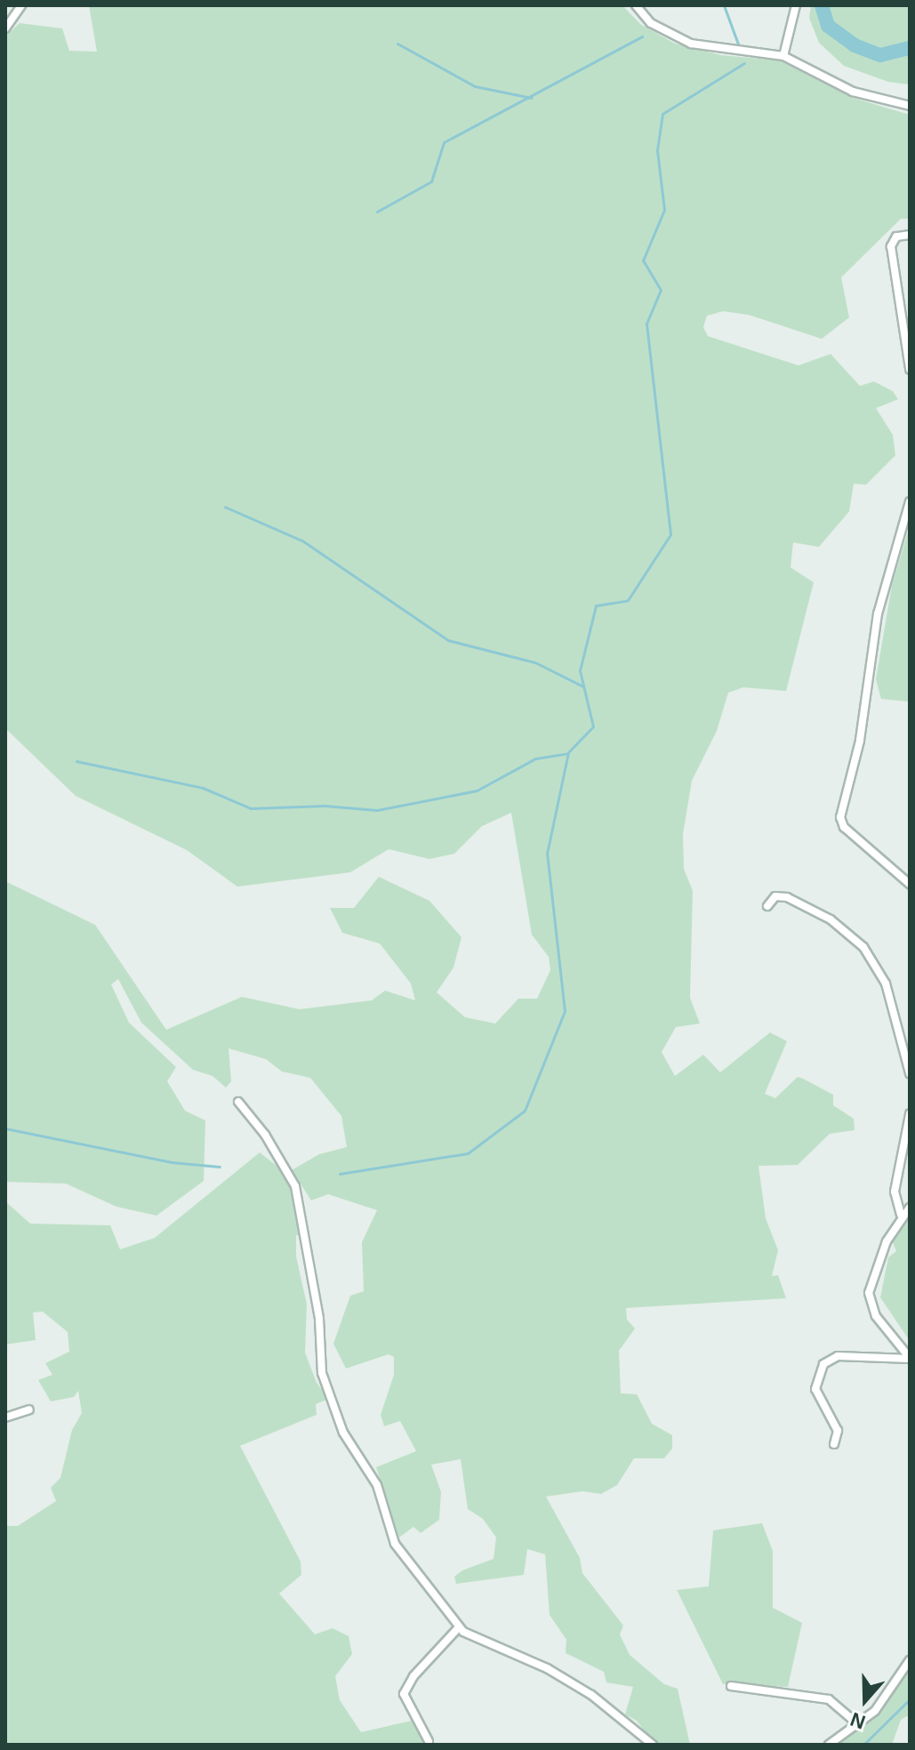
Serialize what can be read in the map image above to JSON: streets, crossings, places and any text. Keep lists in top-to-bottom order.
{
  "north": "bottom"
}
